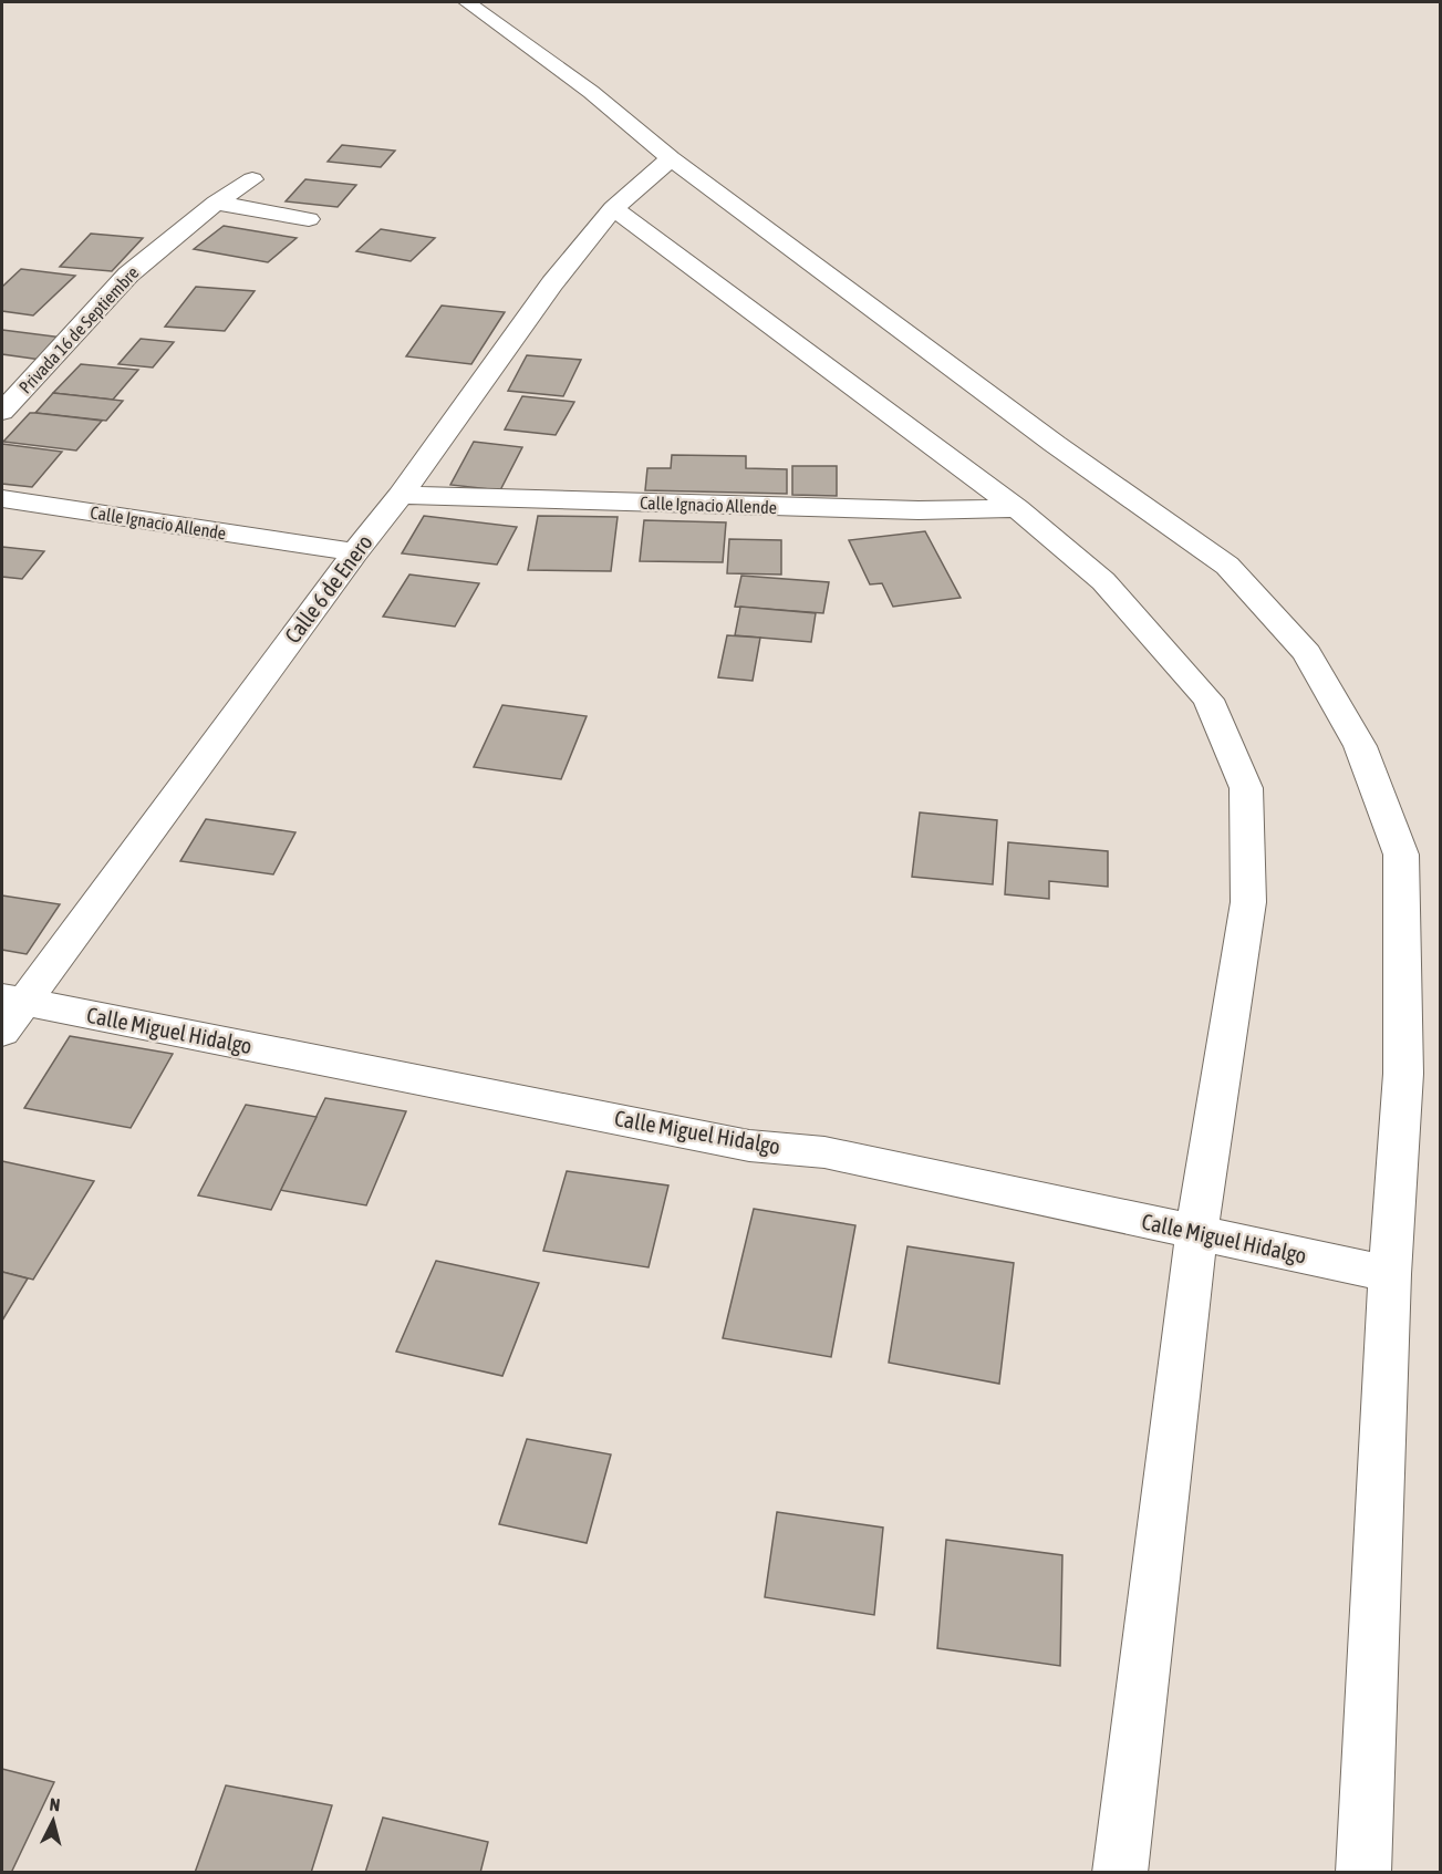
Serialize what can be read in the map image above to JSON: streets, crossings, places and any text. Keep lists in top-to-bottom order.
{
  "streets": {
    "street": [
      "Privada 16 de Septiembre",
      "Calle Ignacio Allende",
      "Calle 6 de Enero",
      "Calle Miguel Hidalgo"
    ]
  },
  "crossings": [
    ["Calle Ignacio Allende", "Calle 6 de Enero"],
    ["Calle 6 de Enero", "Calle Miguel Hidalgo"]
  ],
  "north": "top"
}
